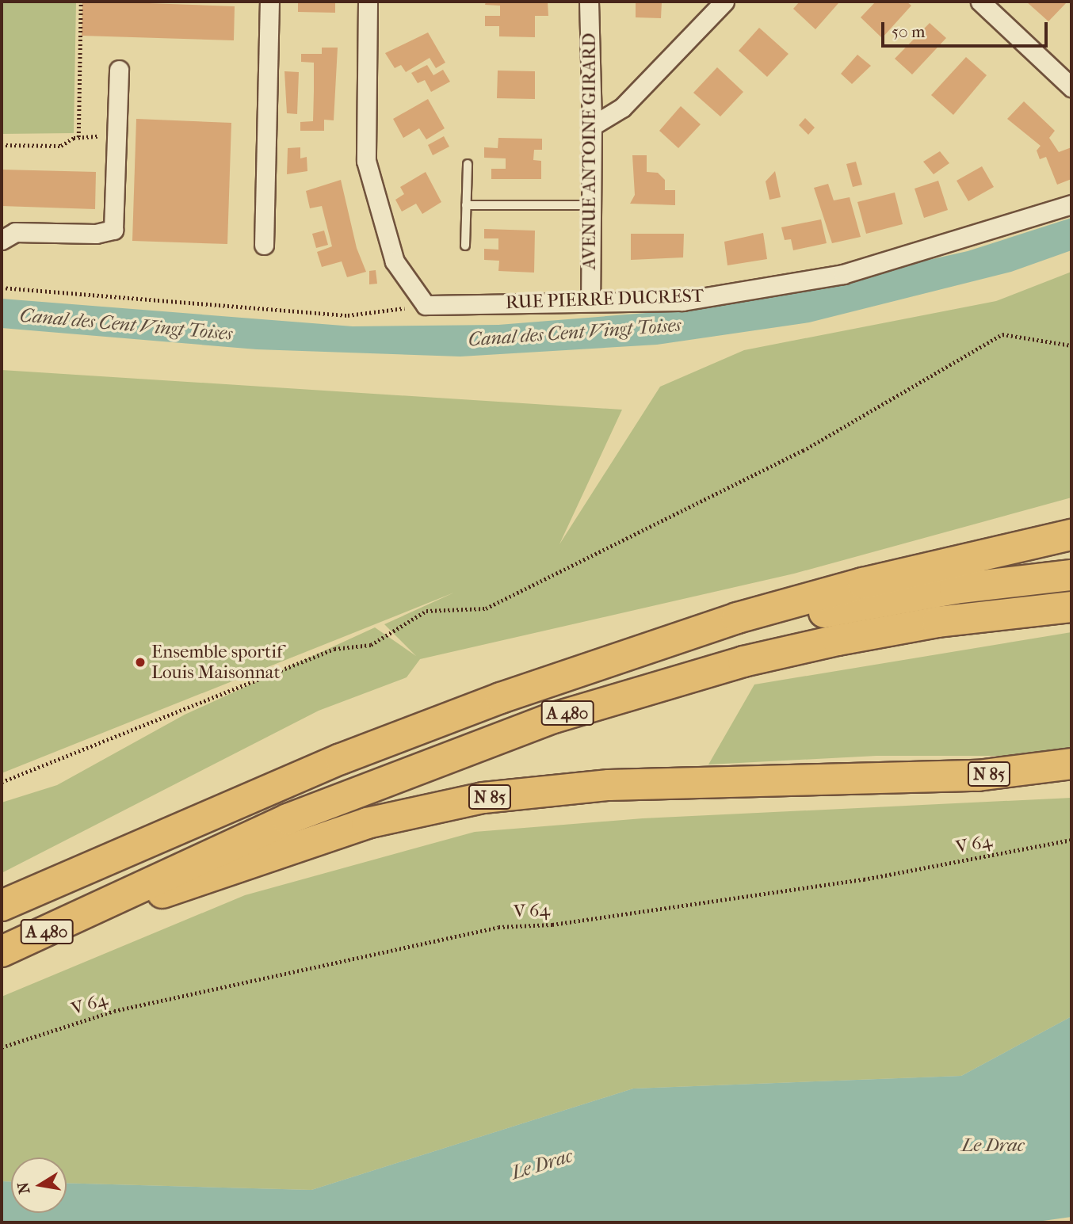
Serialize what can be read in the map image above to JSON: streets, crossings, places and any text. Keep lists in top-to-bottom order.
{
  "streets": {
    "highway": ["A 480", "N 85"],
    "street": ["AVENUE ANTOINE GIRARD", "RUE PIERRE DUCREST"],
    "path": ["V 64"]
  },
  "crossings": [
    ["AVENUE ANTOINE GIRARD", "RUE PIERRE DUCREST"],
    ["A 480", "N 85"]
  ],
  "water": ["Canal des Cent Vingt Toises", "Le Drac"],
  "places": ["Ensemble sportif Louis Maisonnat"],
  "scale_bar": "50 m",
  "north": "left"
}
